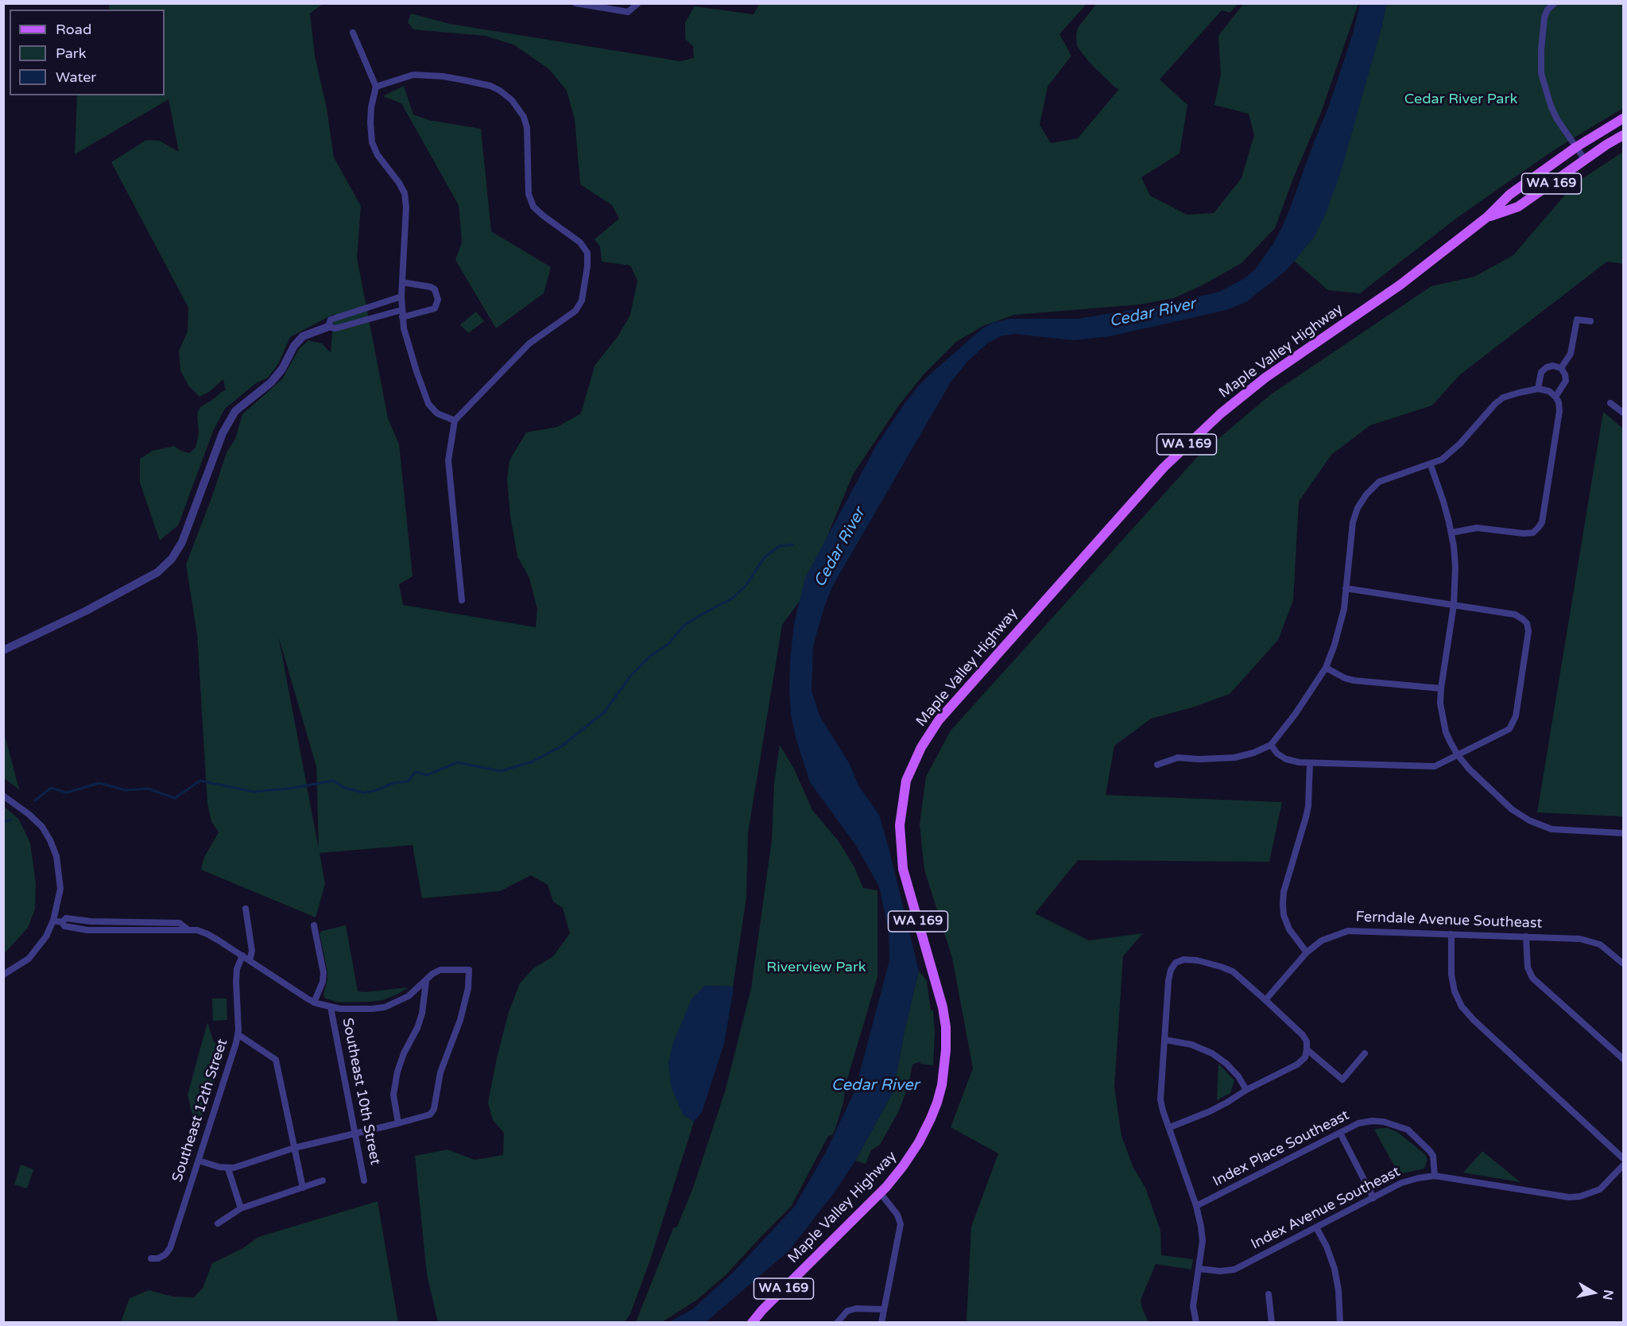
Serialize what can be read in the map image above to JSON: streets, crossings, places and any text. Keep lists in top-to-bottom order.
{
  "streets": {
    "main road": ["WA 169", "Maple Valley Highway"],
    "street": [
      "Ferndale Avenue Southeast",
      "Southeast 10th Street",
      "Southeast 12th Street",
      "Index Place Southeast",
      "Index Avenue Southeast"
    ]
  },
  "crossings": [
    ["Index Place Southeast", "Index Avenue Southeast"]
  ],
  "water": ["Cedar River"],
  "parks": ["Cedar River Park", "Riverview Park"],
  "legend": ["Road", "Park", "Water"],
  "north": "right"
}
